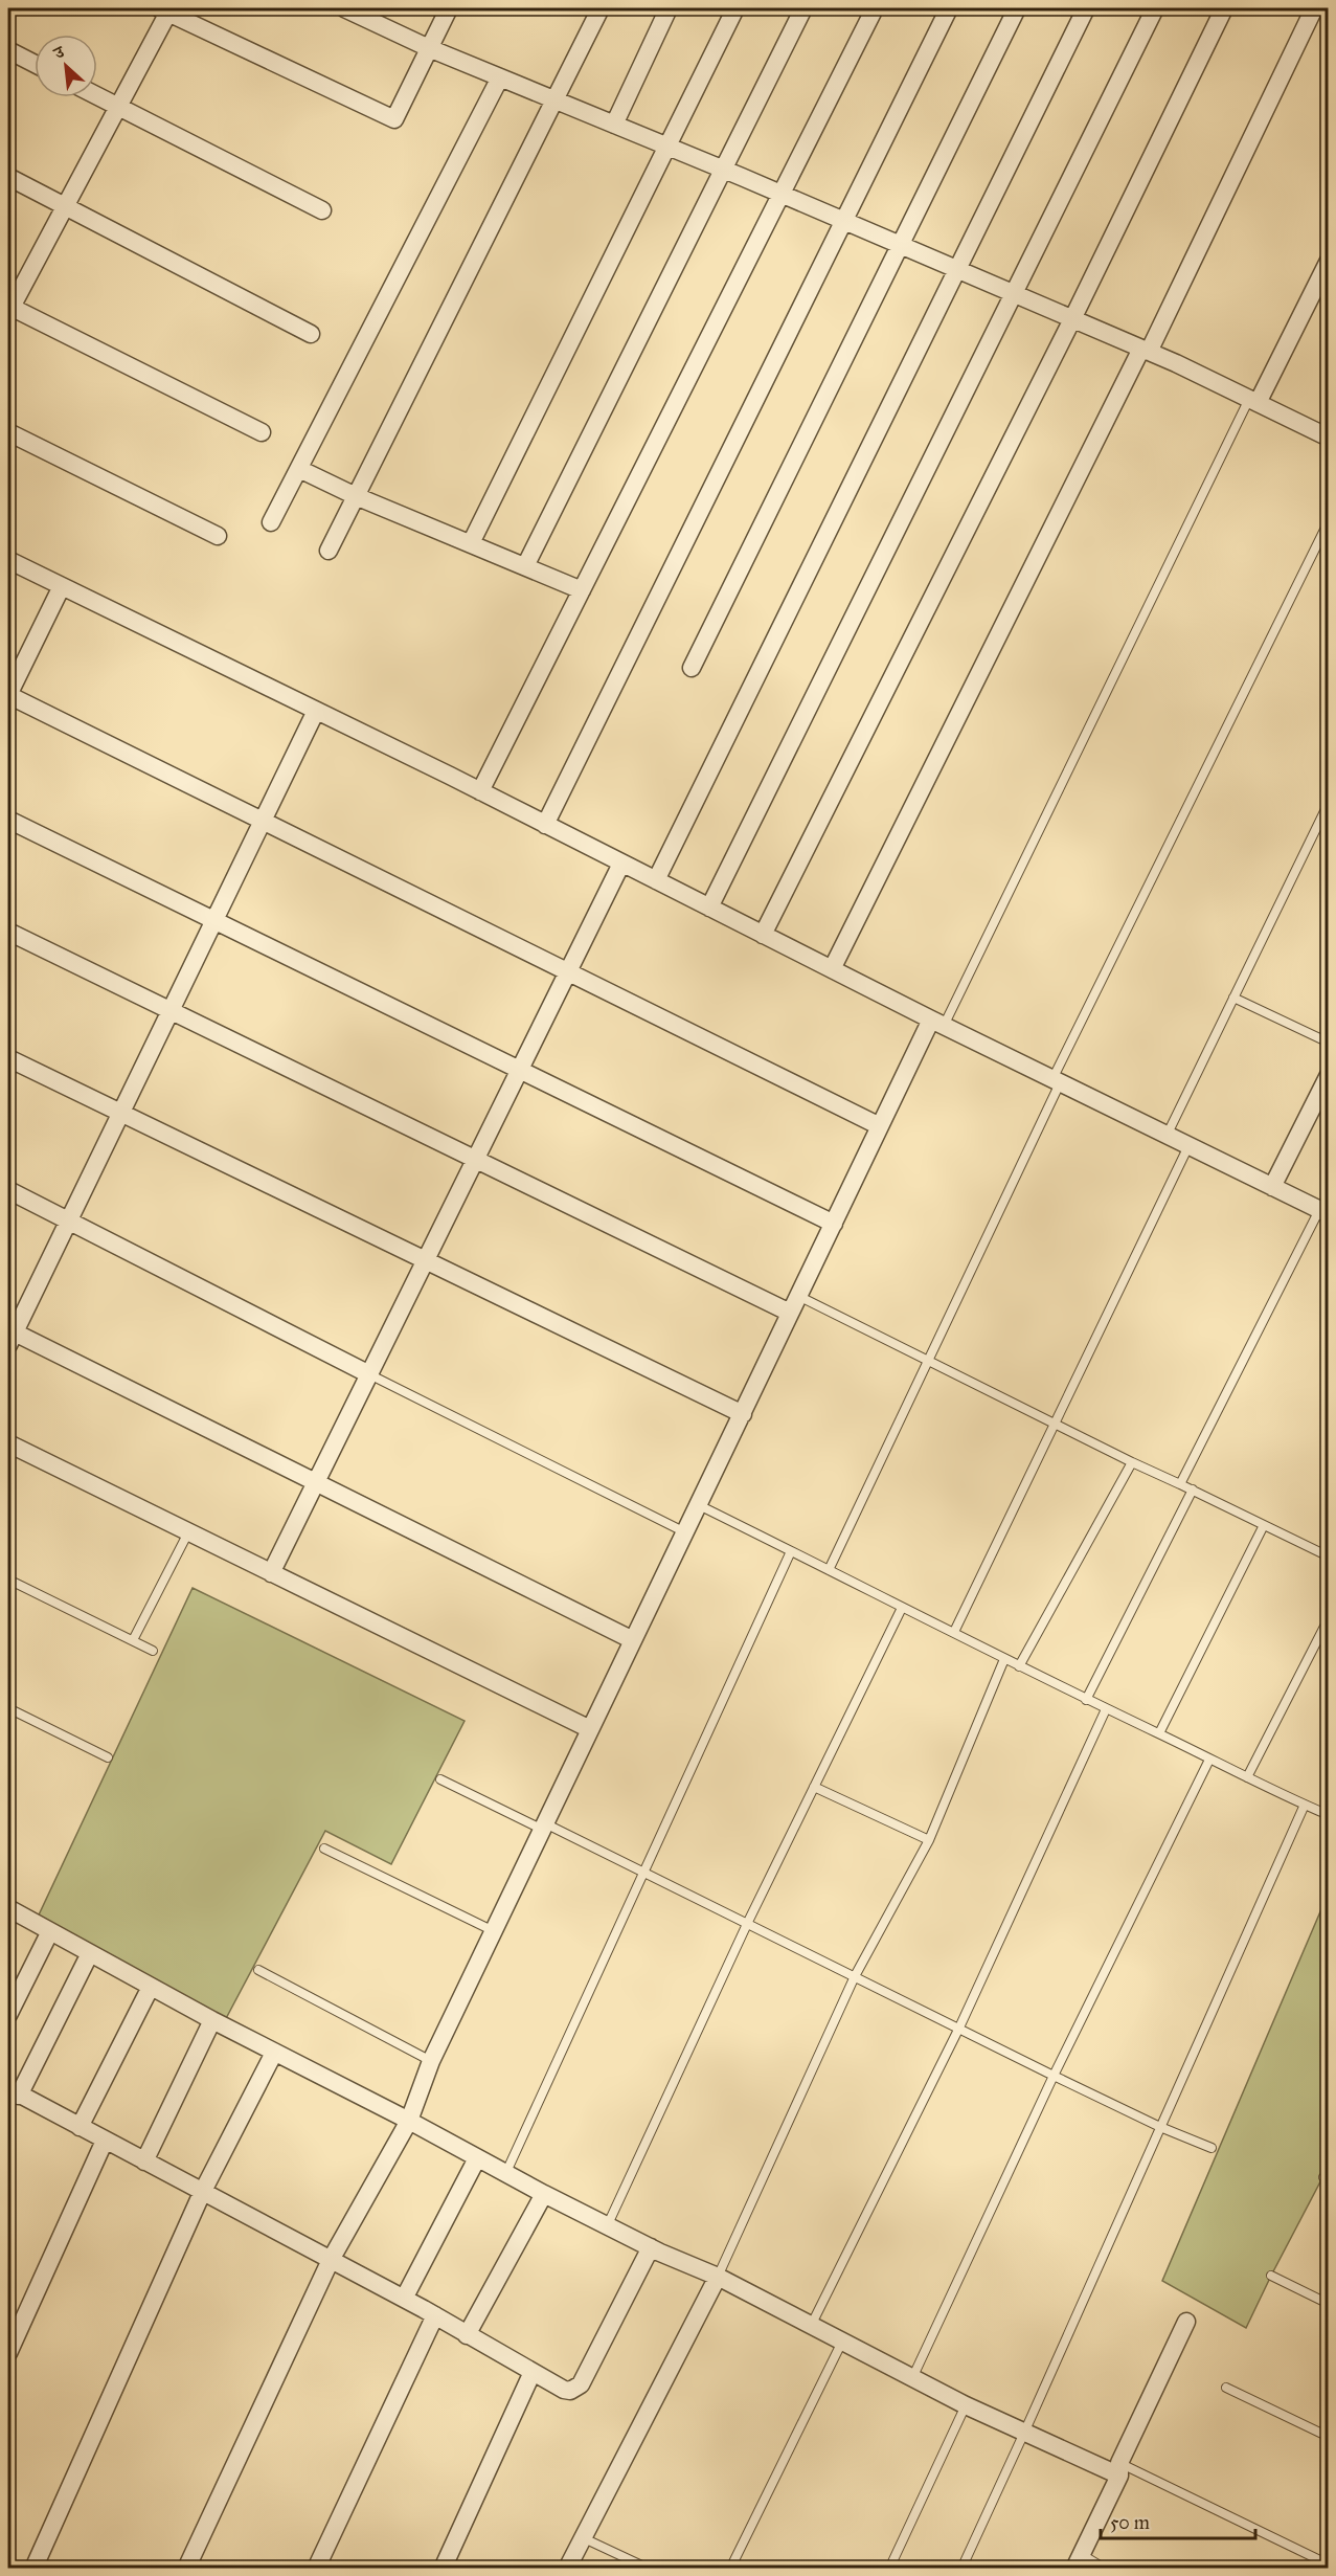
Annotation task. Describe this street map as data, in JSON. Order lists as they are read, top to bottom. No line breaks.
{"scale_bar":"50 m","north":"top left"}
